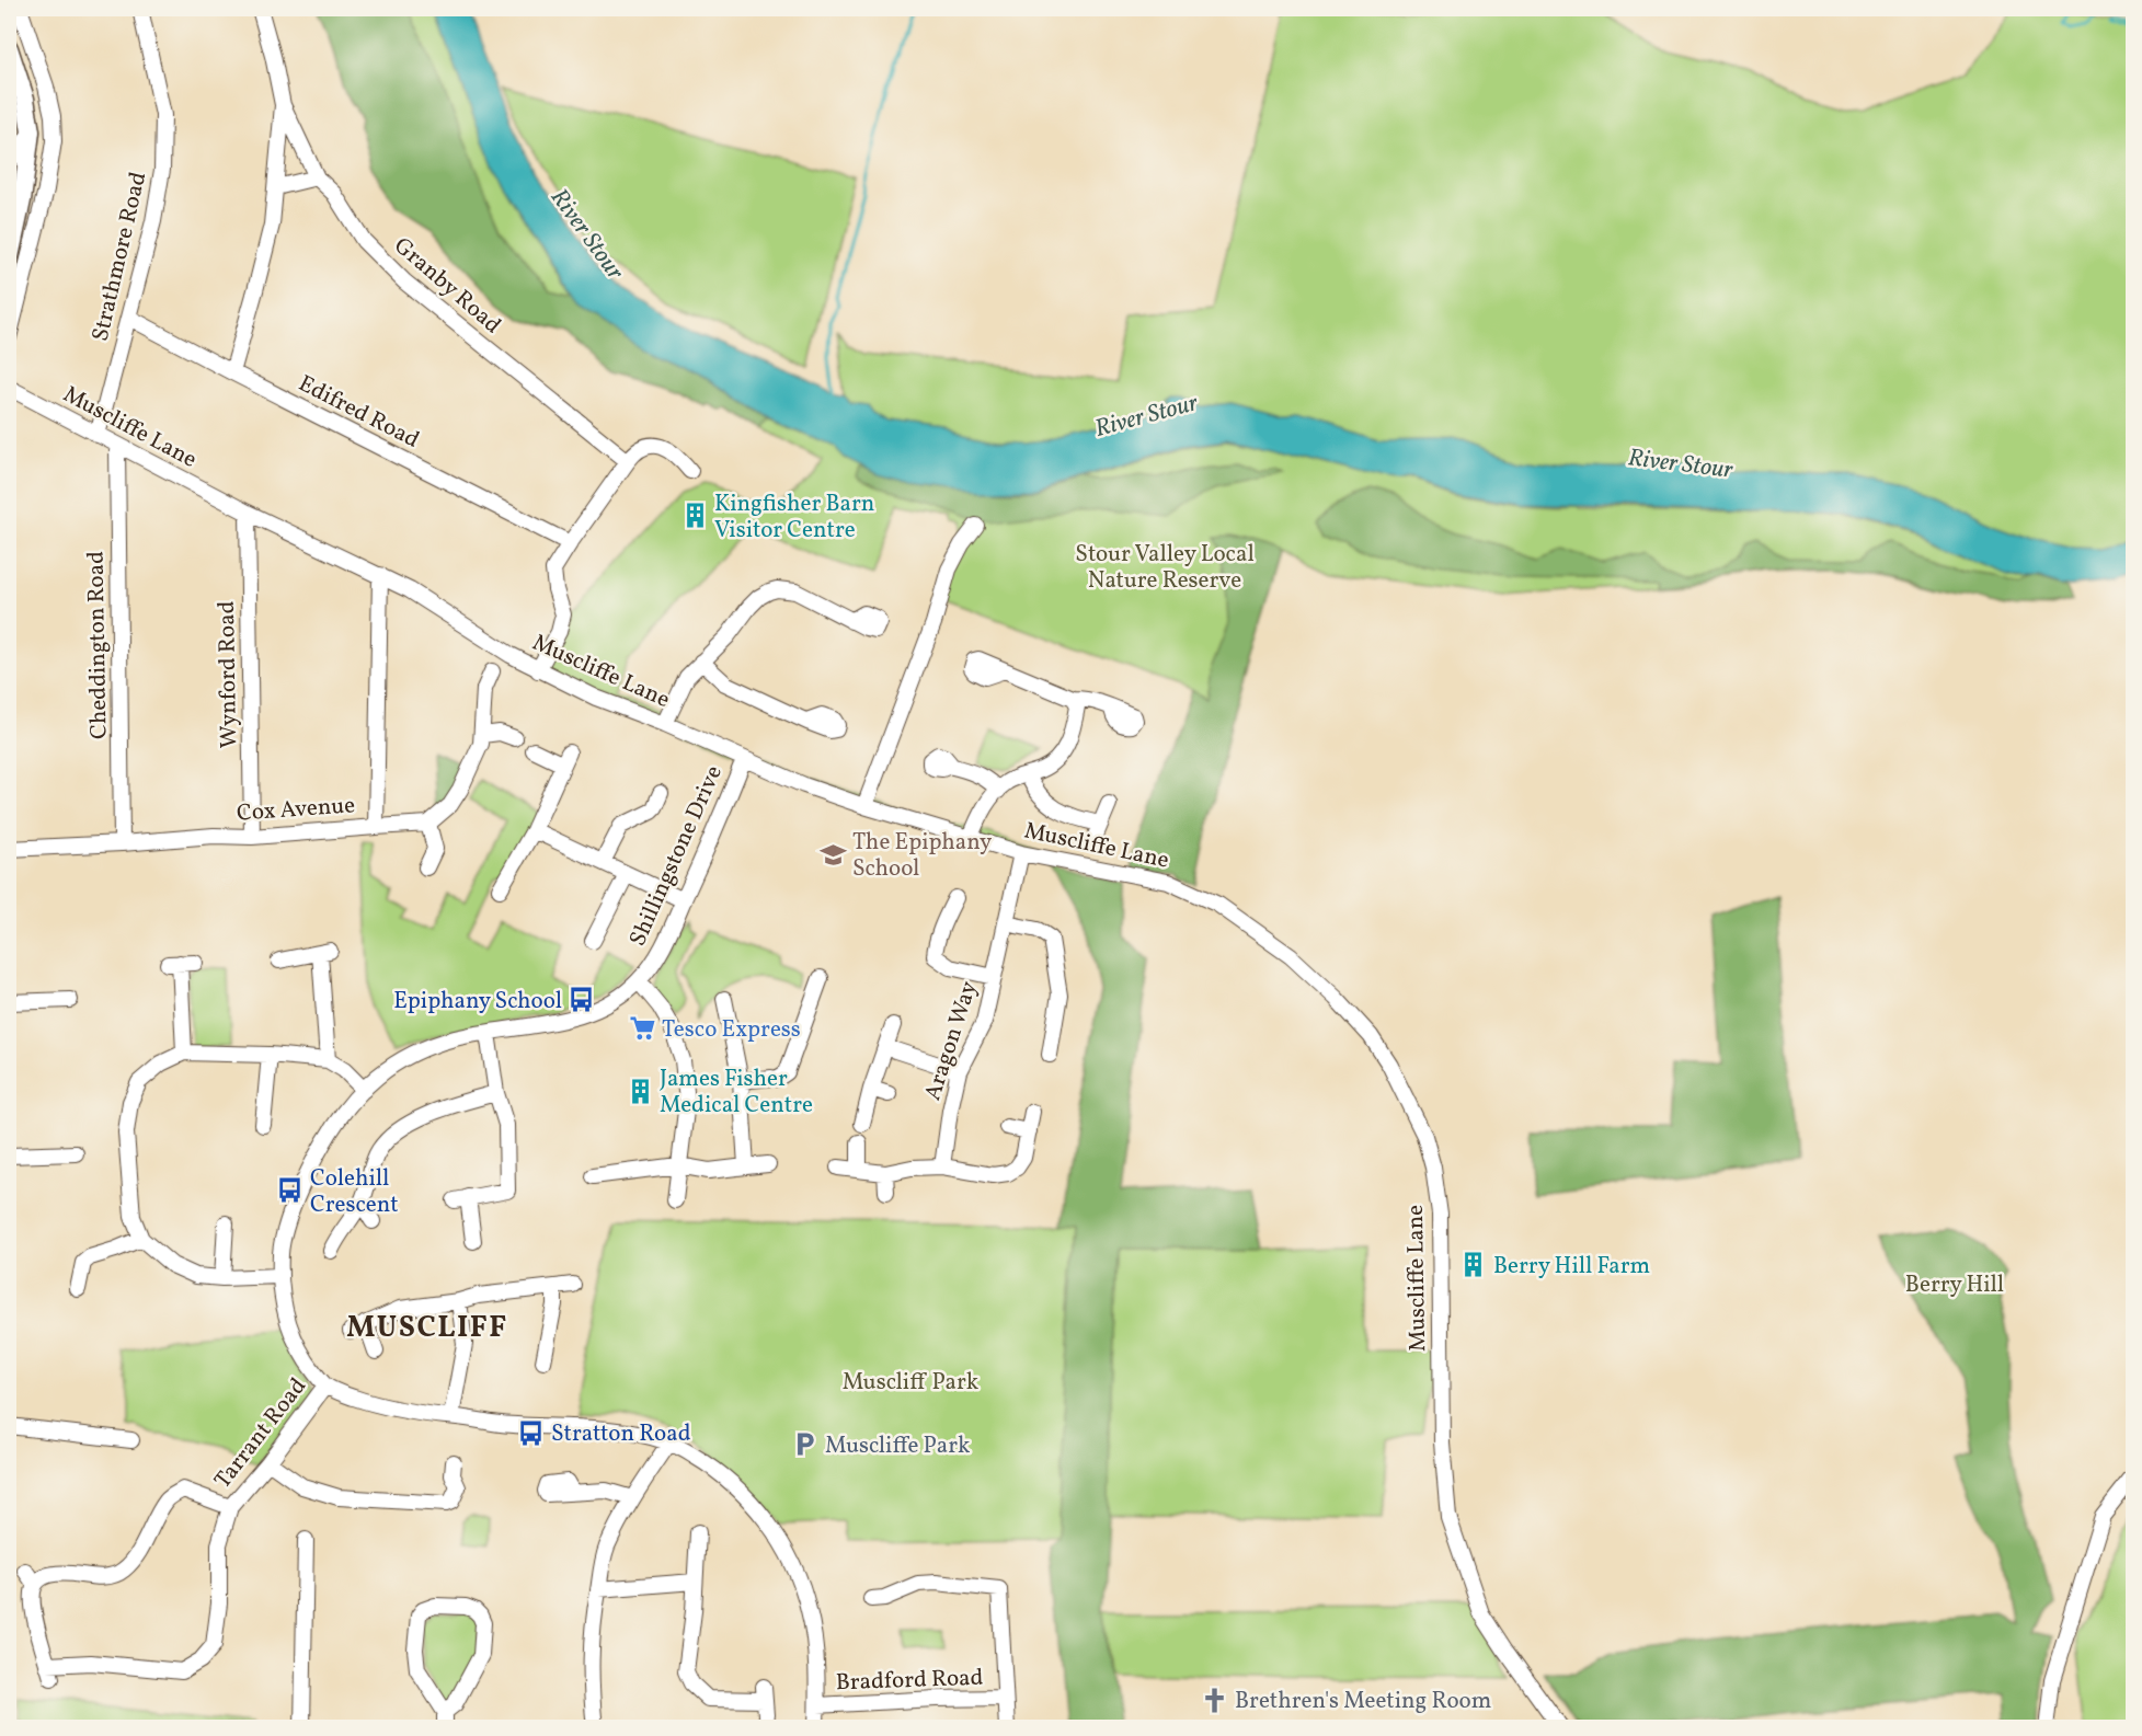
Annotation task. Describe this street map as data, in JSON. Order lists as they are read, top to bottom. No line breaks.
{"streets":{"street":["Strathmore Road","Granby Road","Edifred Road","Muscliffe Lane","Cheddington Road","Wynford Road","Cox Avenue","Shillingstone Drive","Aragon Way","Tarrant Road","Bradford Road"]},"crossings":[["Strathmore Road","Edifred Road"],["Strathmore Road","Muscliffe Lane"],["Muscliffe Lane","Cheddington Road"],["Muscliffe Lane","Wynford Road"],["Muscliffe Lane","Cox Avenue"],["Muscliffe Lane","Shillingstone Drive"],["Muscliffe Lane","Aragon Way"],["Cheddington Road","Cox Avenue"],["Wynford Road","Cox Avenue"],["Shillingstone Drive","Tarrant Road"],["Shillingstone Drive","Bradford Road"]],"districts":["MUSCLIFF"],"water":["River Stour"],"parks":["Stour Valley Local Nature Reserve","Berry Hill","Muscliff Park"],"places":{"building":["Kingfisher Barn Visitor Centre","James Fisher Medical Centre","Berry Hill Farm"],"school or university":["The Epiphany School"],"bus stop":["Epiphany School","Colehill Crescent","Stratton Road"],"supermarket":["Tesco Express"],"parking":["Muscliffe Park"],"church":["Brethren's Meeting Room"]}}
